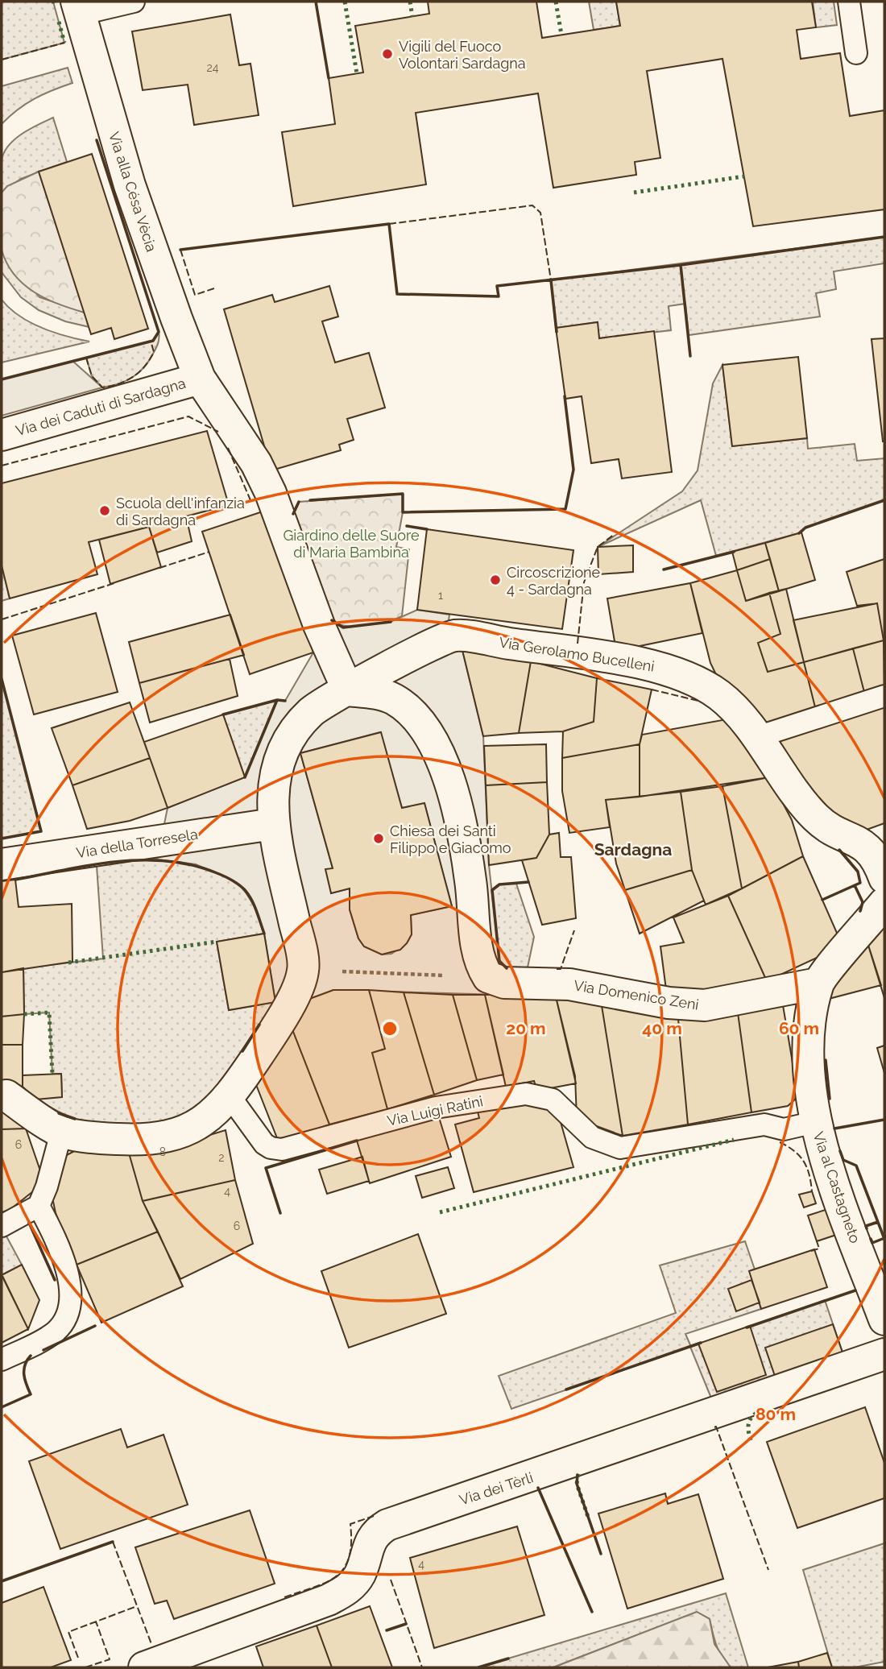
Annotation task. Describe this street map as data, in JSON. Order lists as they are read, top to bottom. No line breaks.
{"streets":{"street":["Via alla Césa Vècia","Via dei Caduti di Sardagna","Via Gerolamo Bucelleni","Via della Torresela","Via Domenico Zeni","Via al Castagneto","Via dei Tèrli"],"lane":["Via Luigi Ratini"]},"crossings":[["Via alla Césa Vècia","Via dei Caduti di Sardagna"],["Via alla Césa Vècia","Via Gerolamo Bucelleni"],["Via Domenico Zeni","Via al Castagneto"],["Via Luigi Ratini","Via al Castagneto"]],"districts":["Sardagna"],"parks":["Giardino delle Suore di Maria Bambina"],"places":["Vigili del Fuoco Volontari Sardagna","Scuola dell'infanzia di Sardagna","Circoscrizione 4 - Sardagna","Chiesa dei Santi Filippo e Giacomo"],"house_numbers":["24","1","6","8","2","4","6","4"],"rings":["20 m","40 m","60 m","80 m"]}
